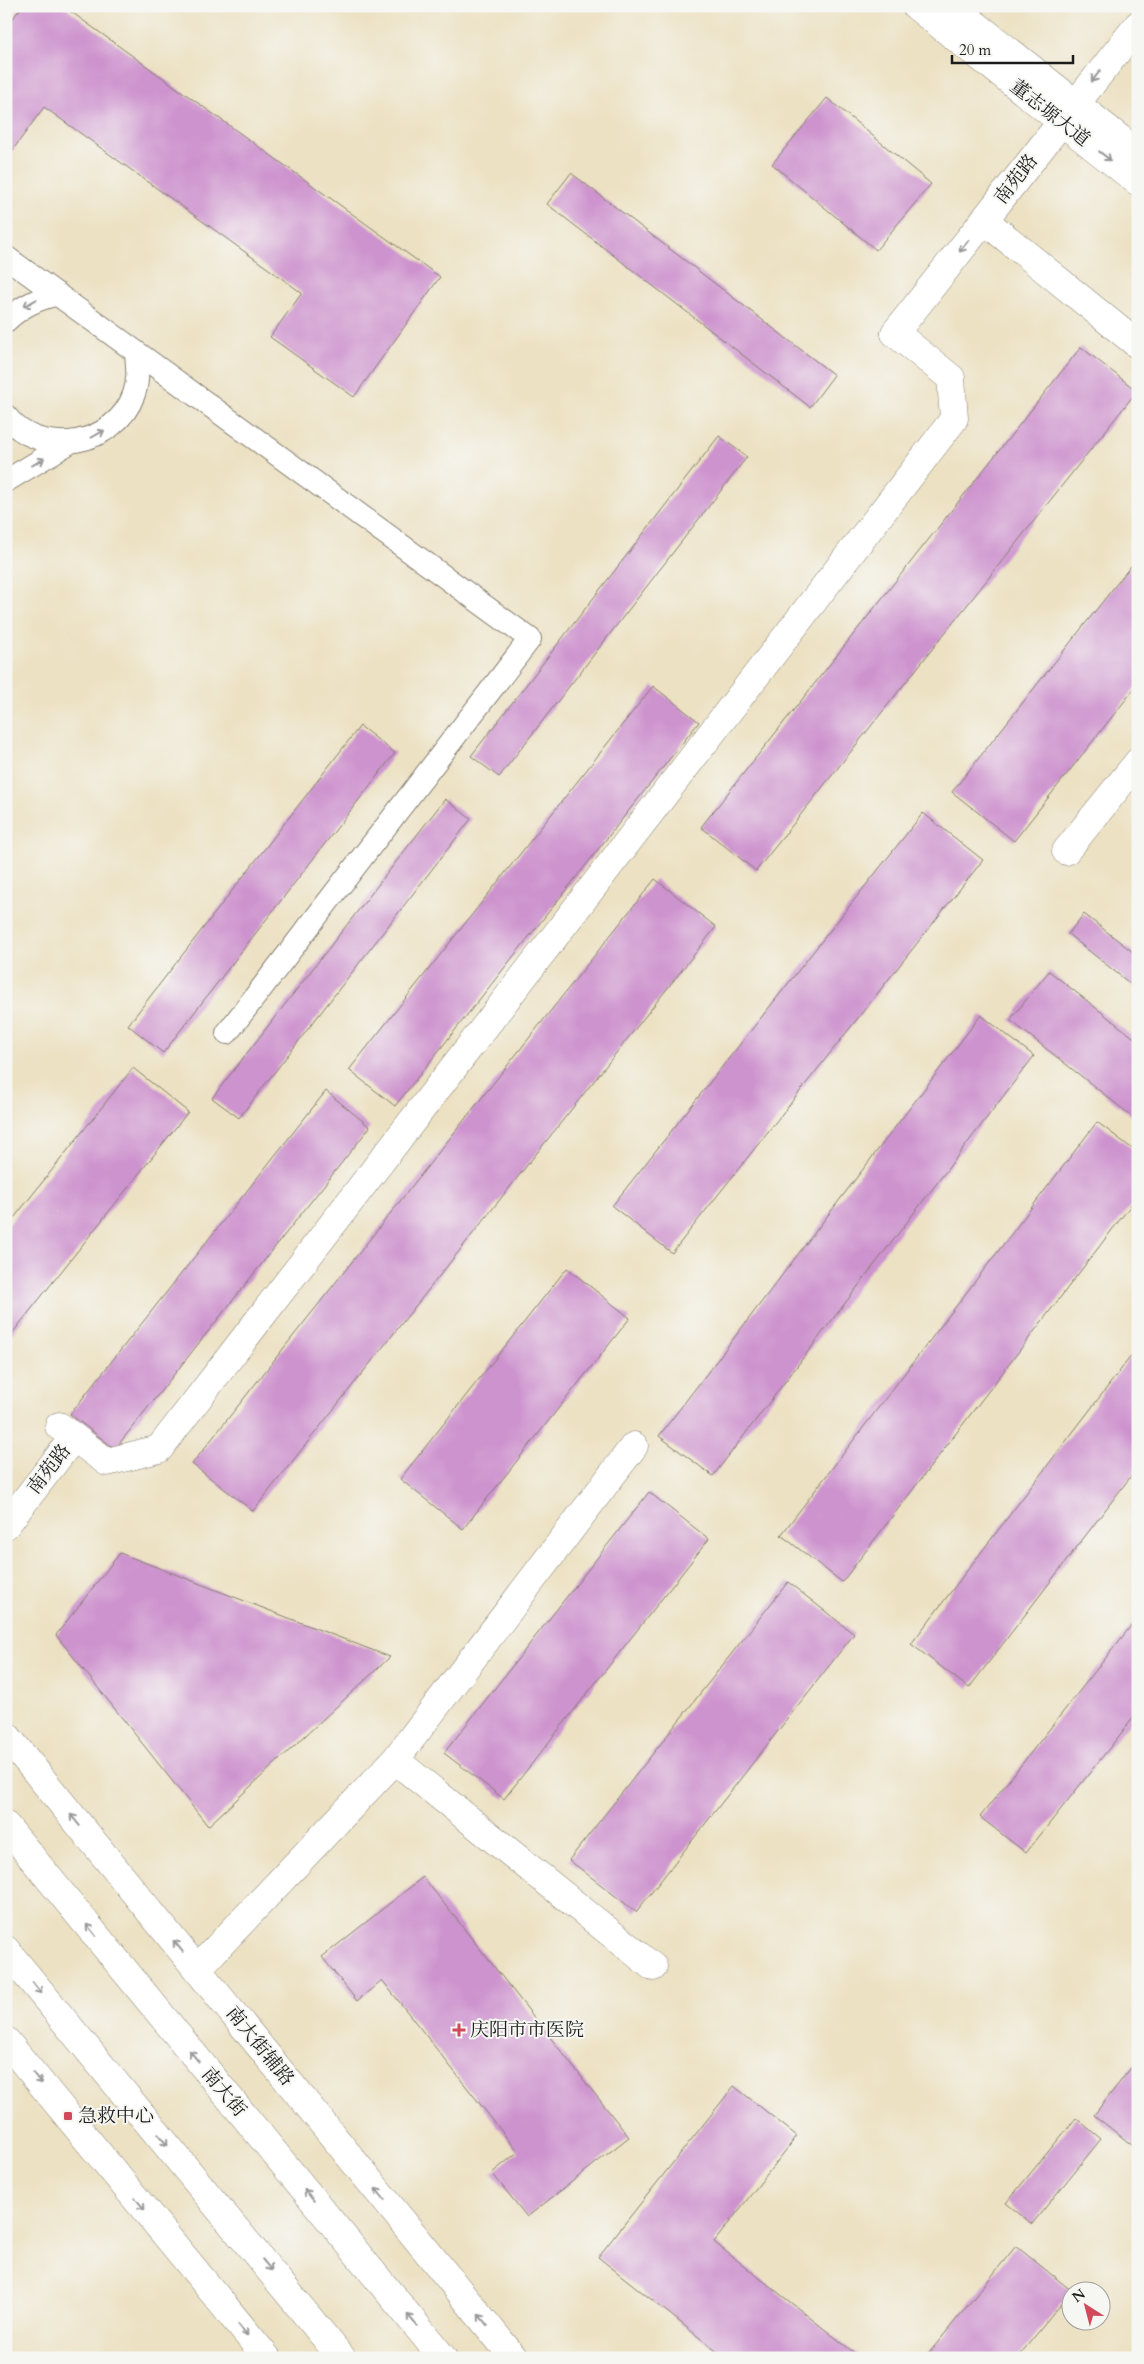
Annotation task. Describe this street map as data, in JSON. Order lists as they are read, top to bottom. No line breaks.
{"streets":{"street":["董志塬大道","南苑路","南大街辅路","南大街"]},"crossings":[["董志塬大道","南苑路"]],"places":{"health":["庆阳市市医院"],"transit":["急救中心"]},"scale_bar":"20 m","north":"top left"}
